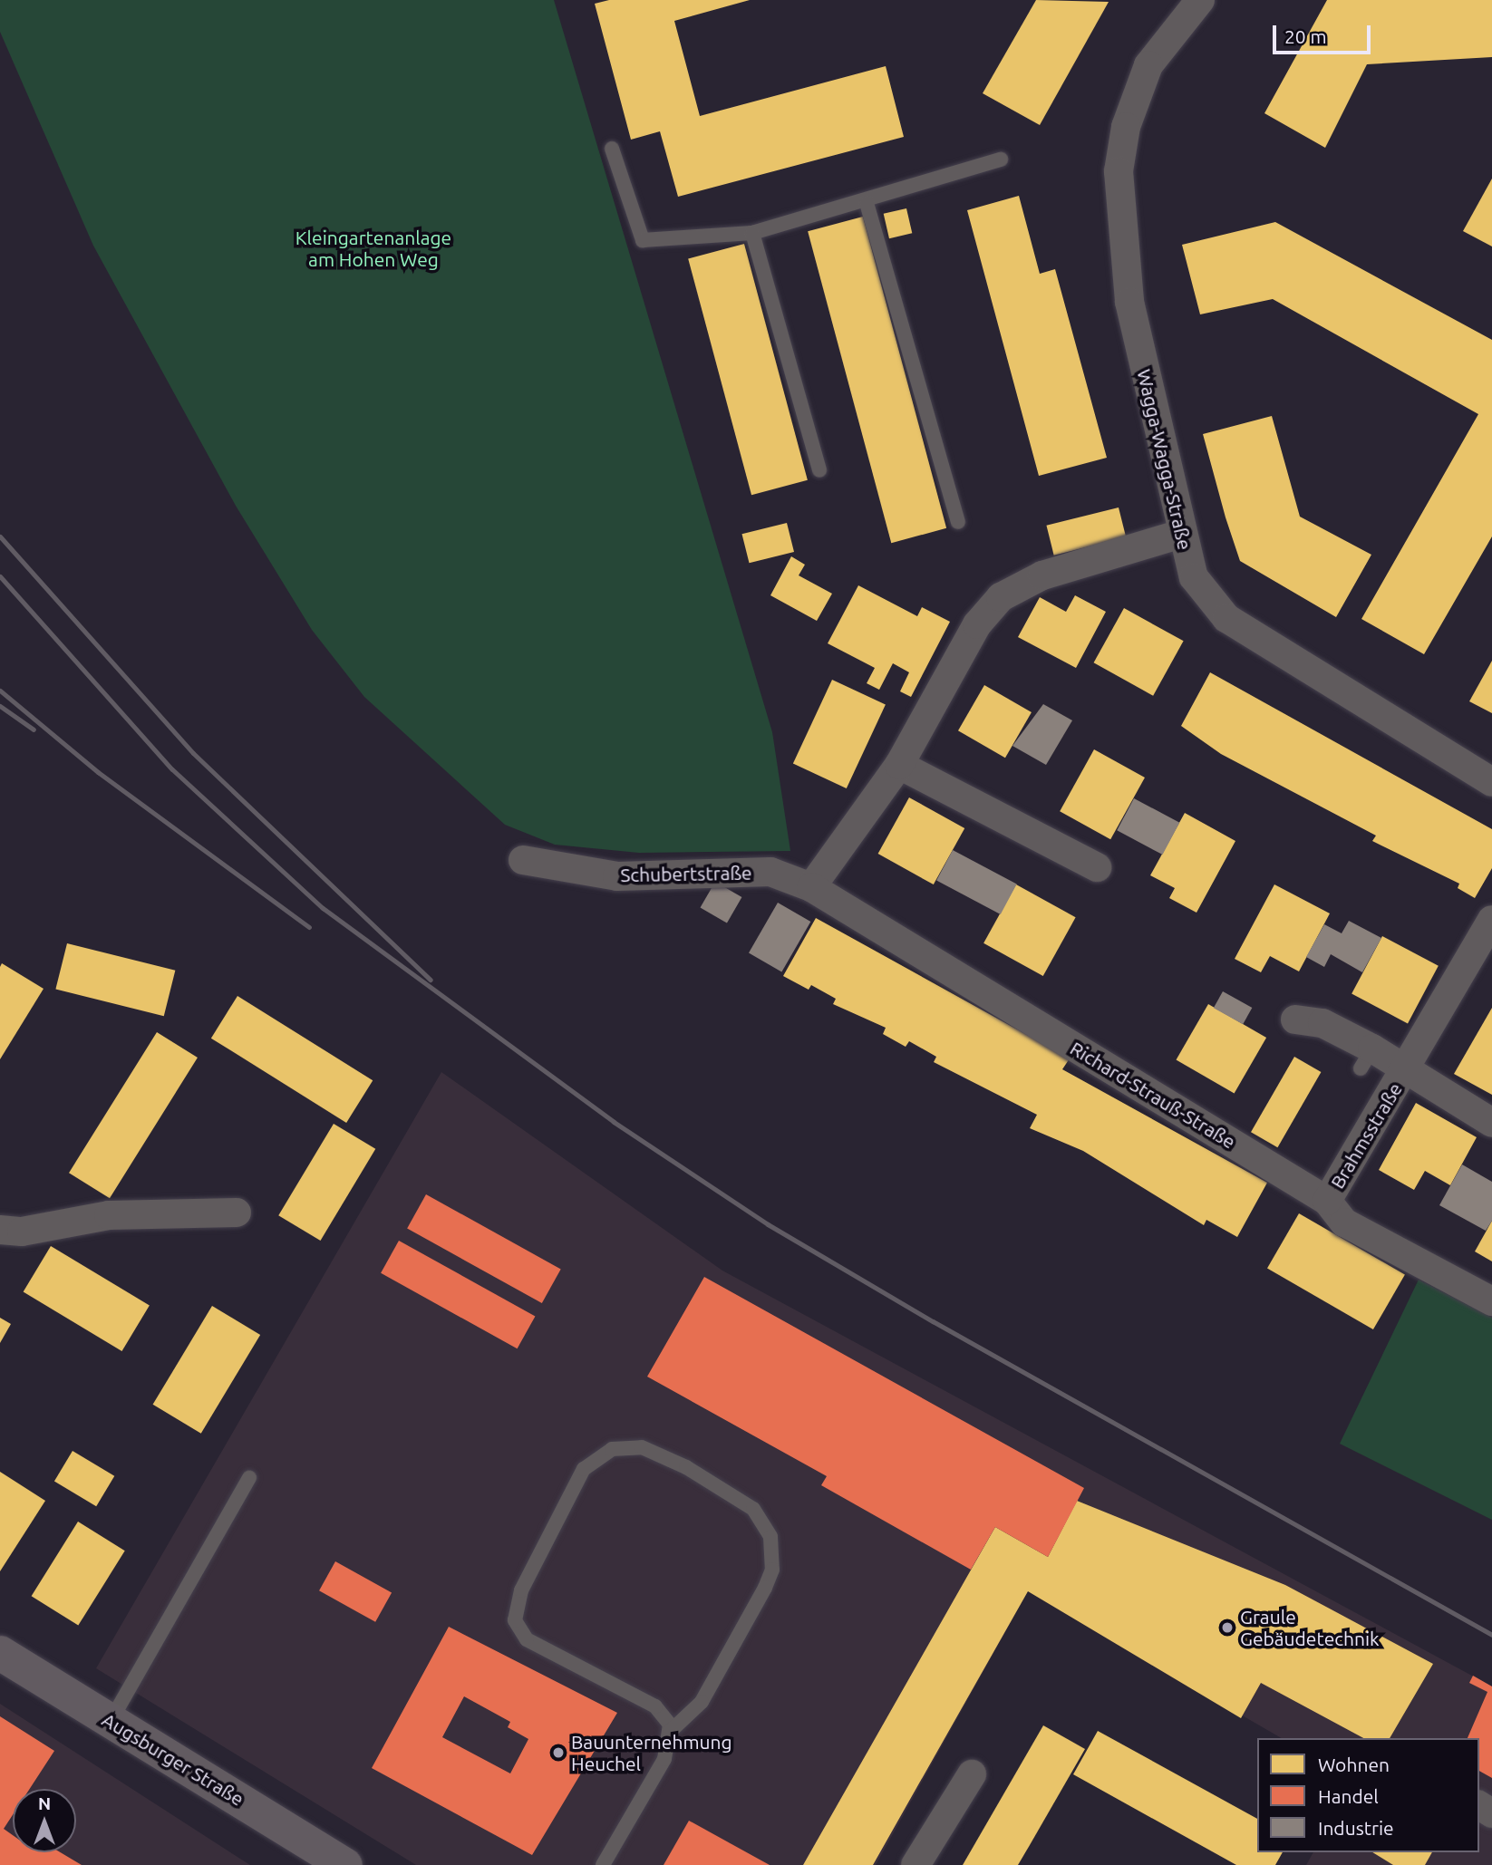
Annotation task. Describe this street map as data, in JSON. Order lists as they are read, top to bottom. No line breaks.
{"streets":{"main road":["Augsburger Straße"],"street":["Wagga-Wagga-Straße","Schubertstraße","Richard-Strauß-Straße","Brahmsstraße"]},"crossings":[["Schubertstraße","Richard-Strauß-Straße"],["Richard-Strauß-Straße","Brahmsstraße"]],"parks":["Kleingartenanlage am Hohen Weg"],"places":["Graule Gebäudetechnik","Bauunternehmung Heuchel"],"legend":["Wohnen","Handel","Industrie"],"scale_bar":"20 m","north":"top"}
